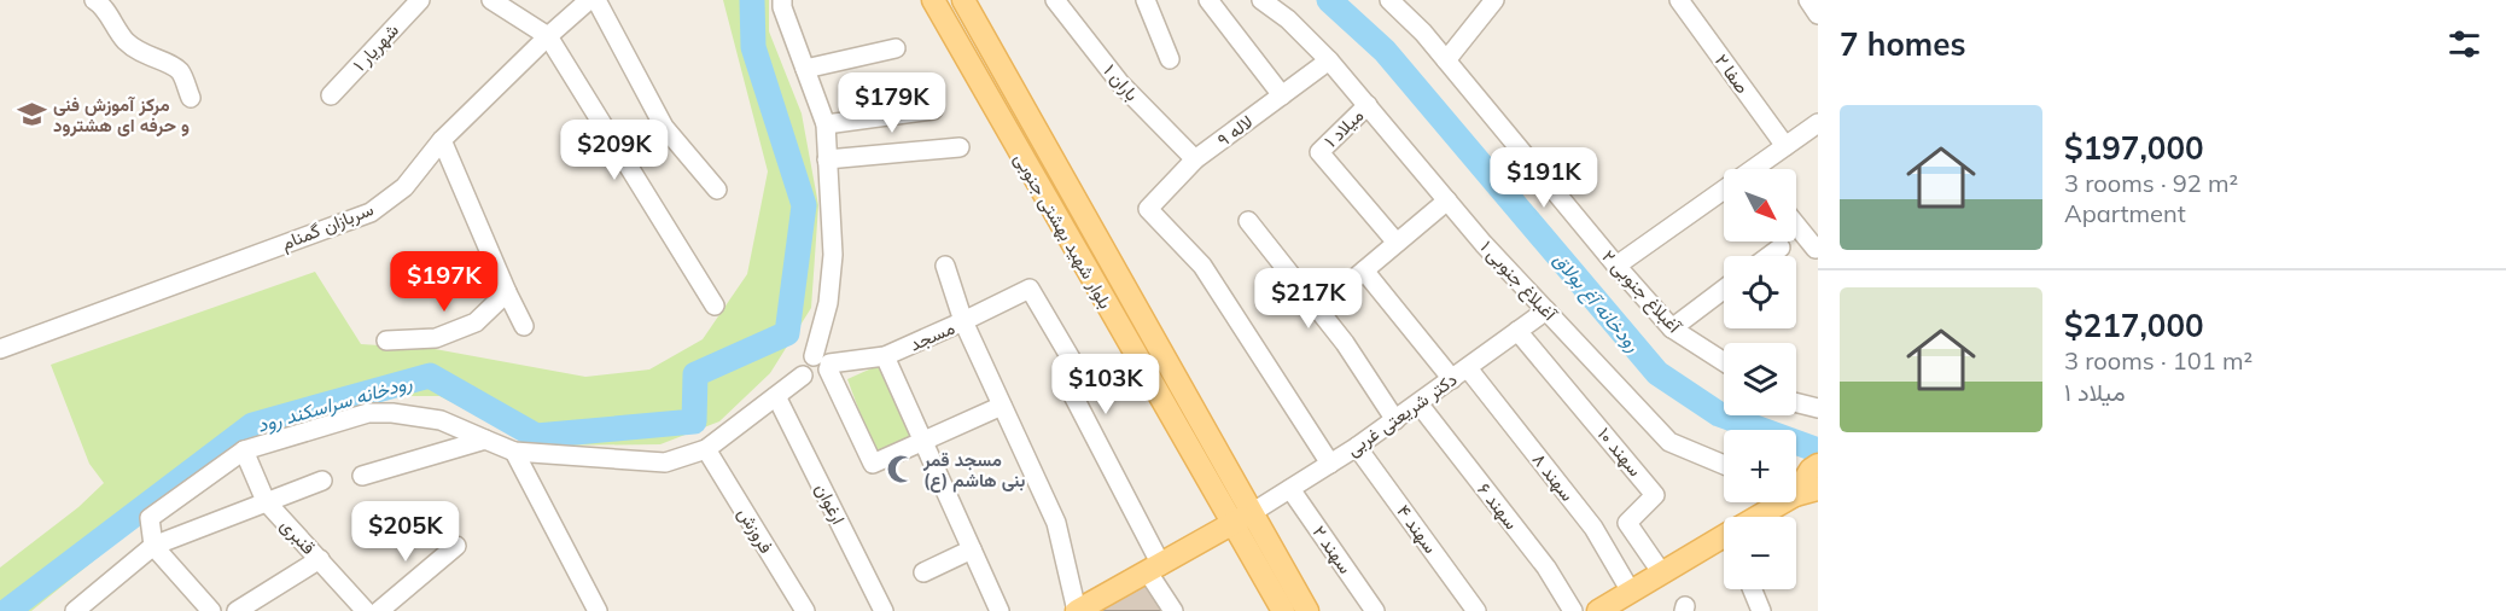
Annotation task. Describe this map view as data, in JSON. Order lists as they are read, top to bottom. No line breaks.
{"streets":{"main road":["بلوار شهید بهشتی جنوبی"],"street":["شهریار ۱","صفا ۲","باران ۱","میلاد ۱","لاله ۹","سربازان گمنام","آغبلاغ جنوبی ۱","آغبلاغ جنوبی ۲","مسجد","دکتر شریعتی غربی","سهند ۱۰","سهند ۸","ارغوان","سهند ۶","سهند ۴","فروزش","قنبری","سهند ۲"]},"crossings":[["باران ۱","لاله ۹"],["میلاد ۱","آغبلاغ جنوبی ۱"],["لاله ۹","آغبلاغ جنوبی ۱"],["لاله ۹","دکتر شریعتی غربی"],["بلوار شهید بهشتی جنوبی","دکتر شریعتی غربی"],["آغبلاغ جنوبی ۱","دکتر شریعتی غربی"],["دکتر شریعتی غربی","سهند ۱۰"],["دکتر شریعتی غربی","سهند ۸"],["دکتر شریعتی غربی","سهند ۶"],["دکتر شریعتی غربی","سهند ۴"],["دکتر شریعتی غربی","سهند ۲"]],"water":["رودخانه آغ بولاق","رودخانه سراسکند رود"],"places":{"school or university":["مرکز آموزش فنی و حرفه ای هشترود"],"mosque":["مسجد قمر بنی هاشم (ع)"]},"north":"bottom right","page":{"heading":"7 homes","price":["$179K","$209K","$191K","$197K","$217K","$103K","$205K"],"list":[{"name":"$197,000","note":"3 rooms · 92 m² · Apartment"},{"name":"$217,000","note":"3 rooms · 101 m² · میلاد ۱"}],"map_buttons":["+","−"]}}
